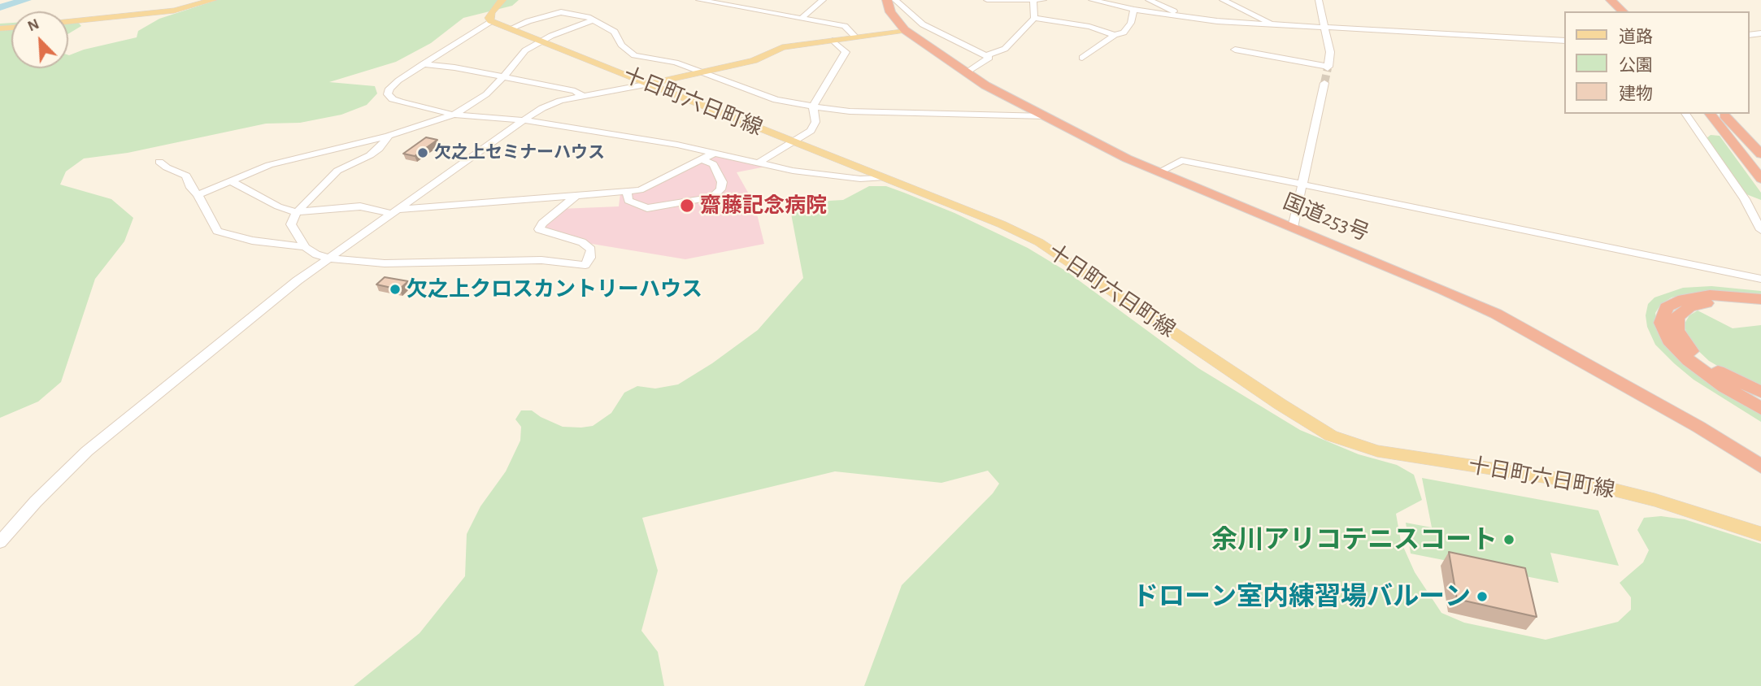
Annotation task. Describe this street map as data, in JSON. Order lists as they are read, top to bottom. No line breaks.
{"streets":{"highway":["国道253号"],"main road":["十日町六日町線"]},"places":["欠之上セミナーハウス","齋藤記念病院","欠之上クロスカントリーハウス","余川アリコテニスコート","ドローン室内練習場バルーン"],"legend":["道路","公園","建物"],"north":"top left"}
